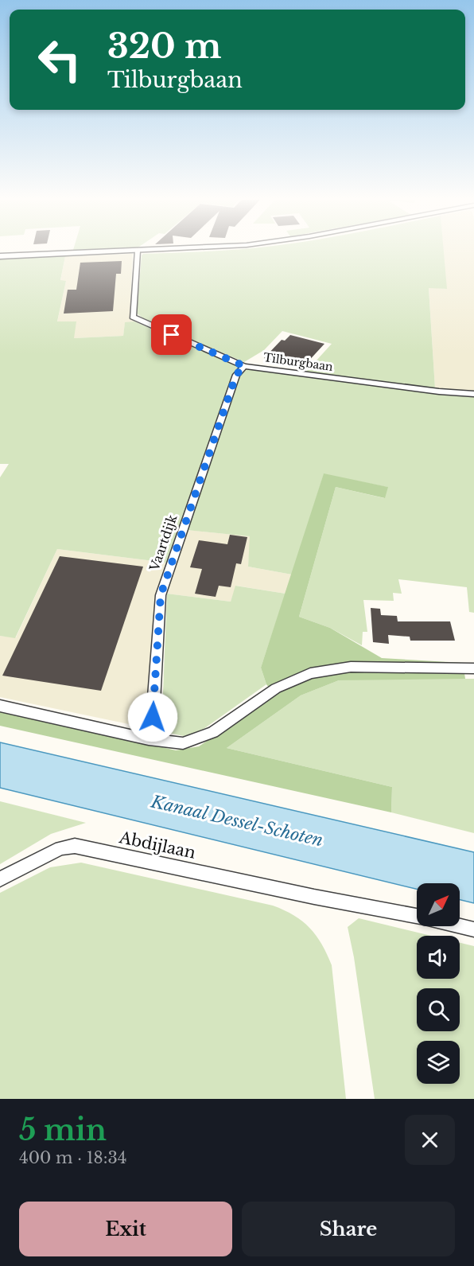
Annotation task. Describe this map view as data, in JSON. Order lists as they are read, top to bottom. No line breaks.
{"streets":{"street":["Tilburgbaan","Vaartdijk","Abdijlaan"]},"crossings":[["Tilburgbaan","Vaartdijk"]],"water":["Kanaal Dessel-Schoten"],"north":"top right","page":{"turn":["320 m","Tilburgbaan"],"heading":["5 min","400 m · 18:34"],"buttons":["Exit","Share"]}}
